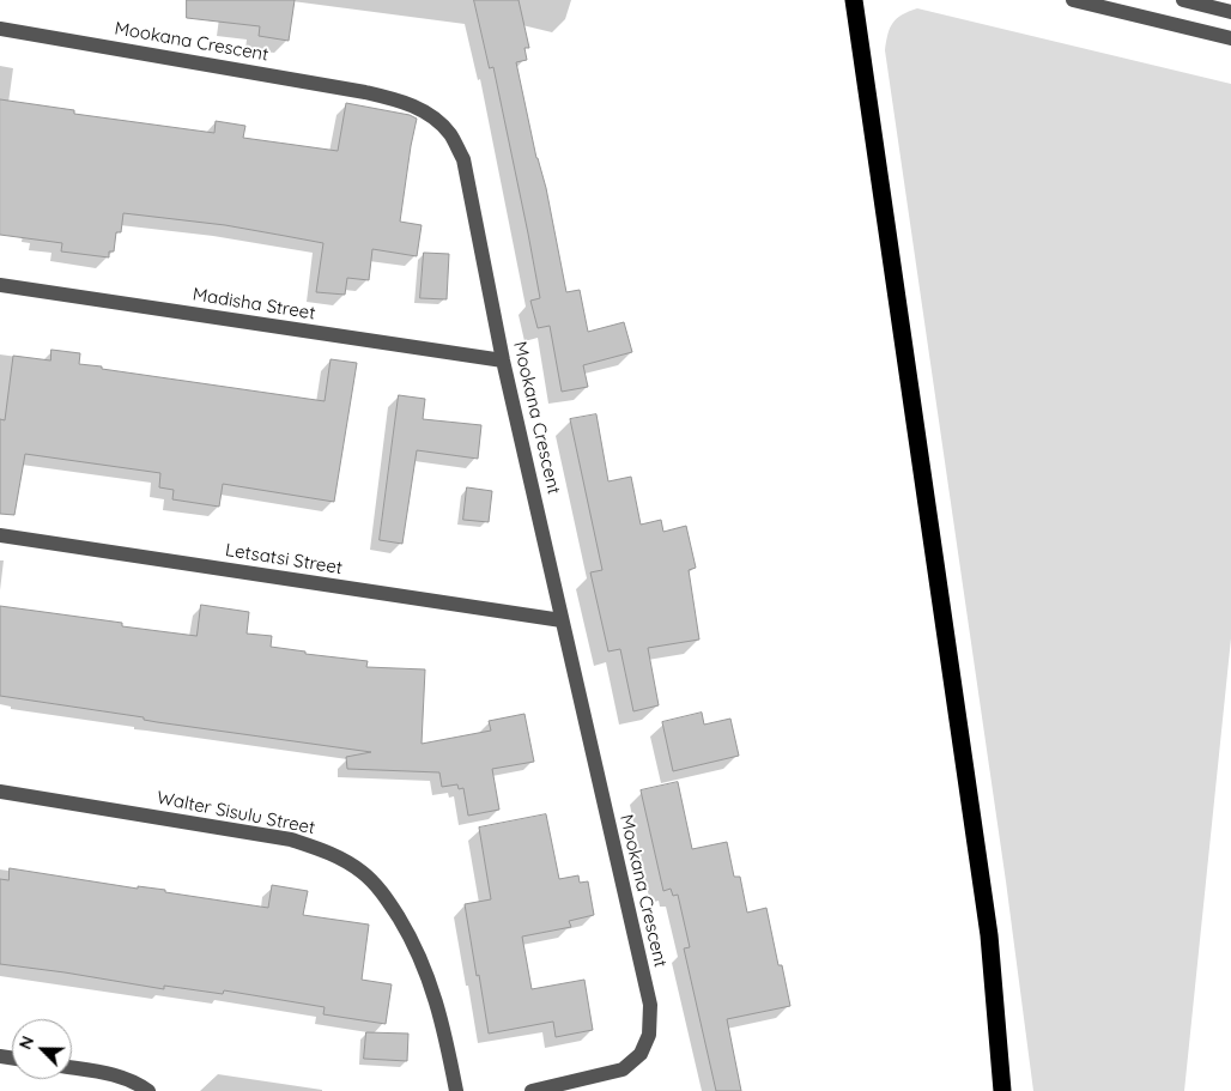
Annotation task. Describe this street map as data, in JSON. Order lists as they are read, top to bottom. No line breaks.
{"streets":{"street":["Mookana Crescent","Madisha Street","Letsatsi Street","Walter Sisulu Street"]},"crossings":[["Mookana Crescent","Madisha Street"],["Mookana Crescent","Letsatsi Street"]],"north":"top left"}
